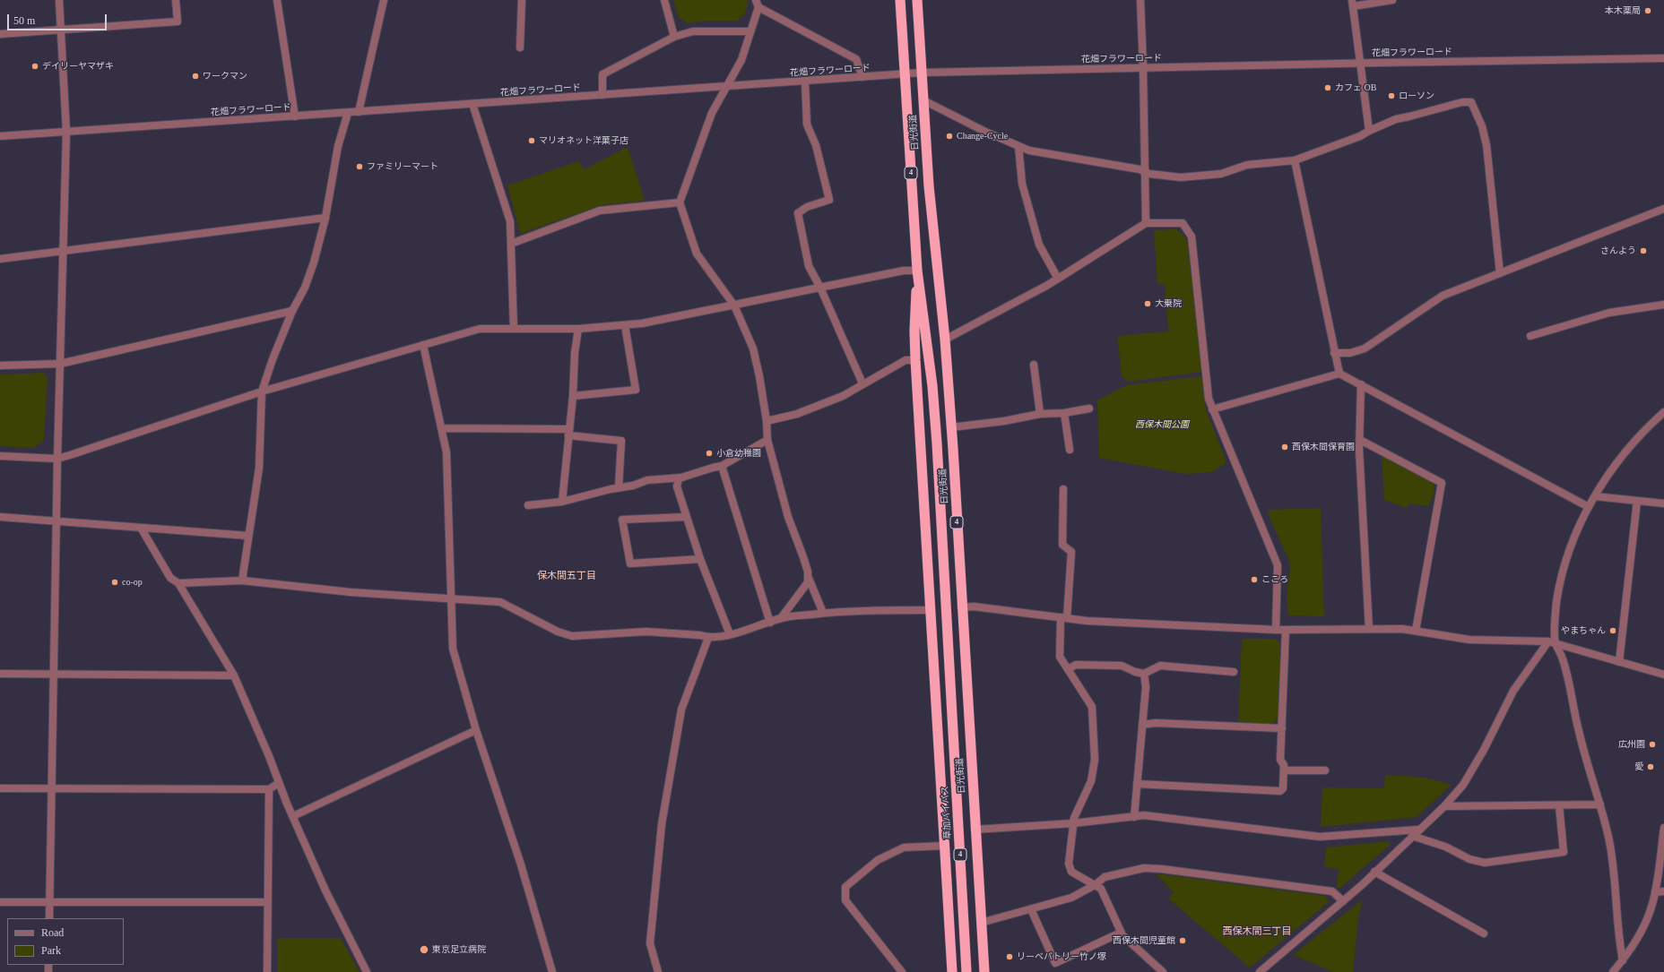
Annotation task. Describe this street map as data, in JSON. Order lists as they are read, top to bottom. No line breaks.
{"streets":{"highway":["日光街道","4","草加バイパス"],"street":["花畑フラワーロード"]},"crossings":[["花畑フラワーロード","日光街道"],["日光街道","4"],["日光街道","草加バイパス"]],"districts":["保木間五丁目","西保木間三丁目"],"parks":["西保木間公園"],"places":["本木薬局","デイリーヤマザキ","ワークマン","カフェ OB","ローソン","Change-Cycle","マリオネット洋菓子店","ファミリーマート","さんよう","大乗院","西保木間保育園","小倉幼稚園","こころ","co-op","やまちゃん","広州園","愛","西保木間児童館","東京足立病院","リーベパトリー竹ノ塚"],"legend":["Road","Park"],"scale_bar":"50 m"}
